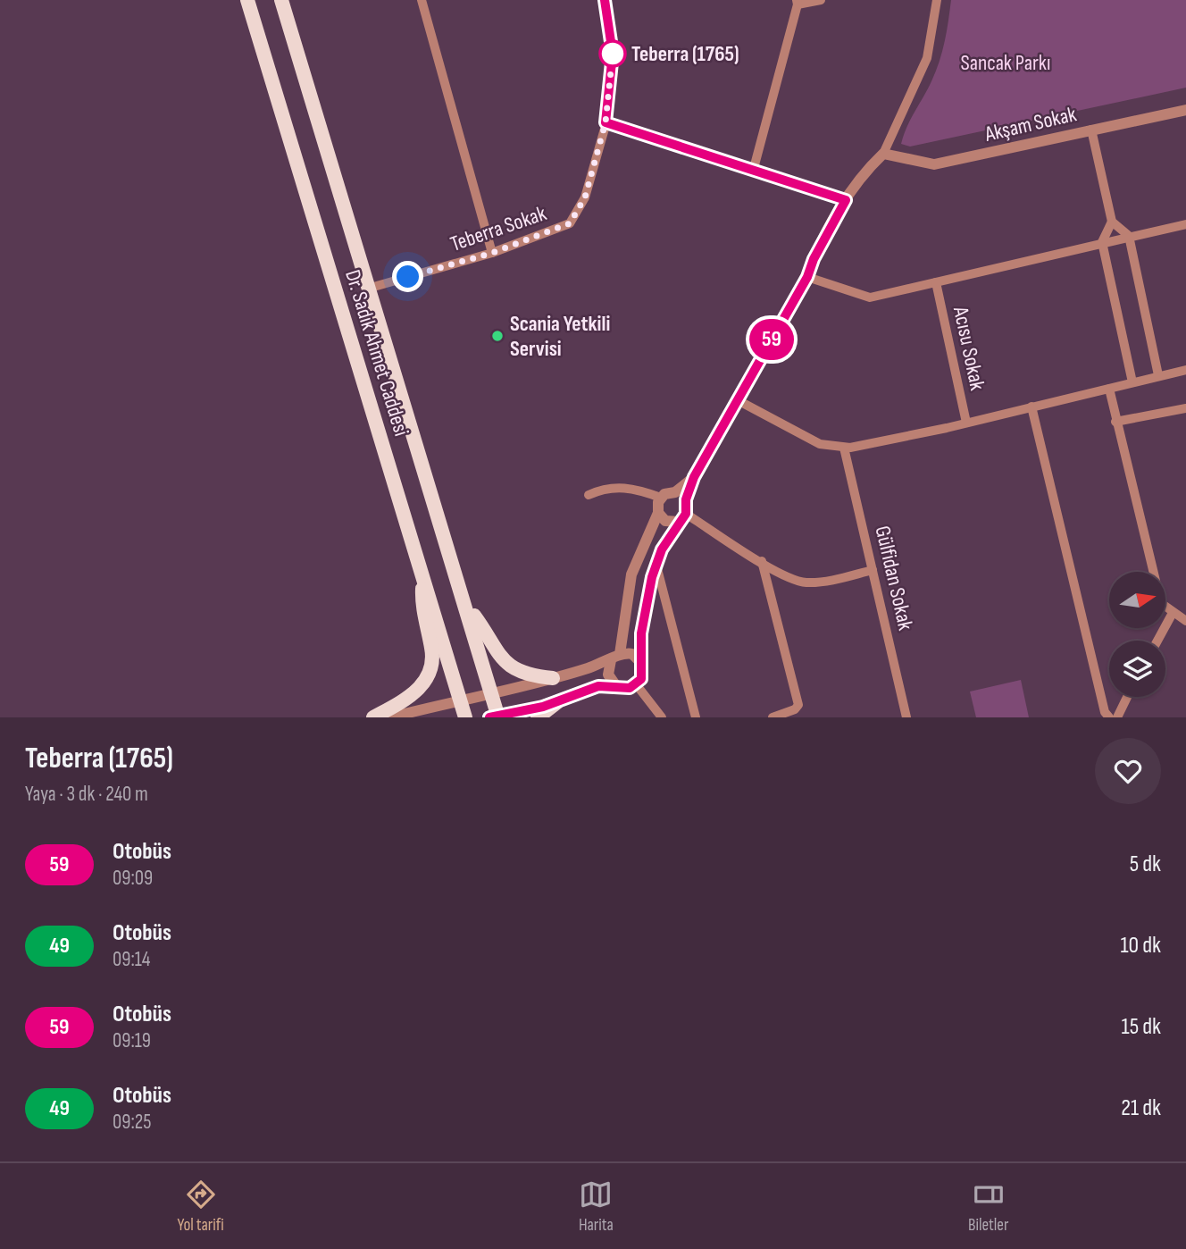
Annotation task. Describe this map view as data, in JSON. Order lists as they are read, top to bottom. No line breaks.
{"streets":{"main road":["Dr. Sadık Ahmet Caddesi"],"street":["Akşam Sokak","Teberra Sokak","Acısu Sokak","Gülfidan Sokak"]},"crossings":[["Teberra Sokak","Dr. Sadık Ahmet Caddesi"]],"parks":["Sancak Parkı"],"places":["Teberra (1765)","Scania Yetkili Servisi"],"lines":["bus line 59"],"north":"right","page":{"on_map":"59","heading":["Teberra (1765)","Yaya · 3 dk · 240 m"],"list":[{"mark":"59","name":"Otobüs","note":"09:09","value":"5 dk"},{"mark":"49","name":"Otobüs","note":"09:14","value":"10 dk"},{"mark":"59","name":"Otobüs","note":"09:19","value":"15 dk"},{"mark":"49","name":"Otobüs","note":"09:25","value":"21 dk"}],"tabs":["Yol tarifi","Harita","Biletler"]}}
